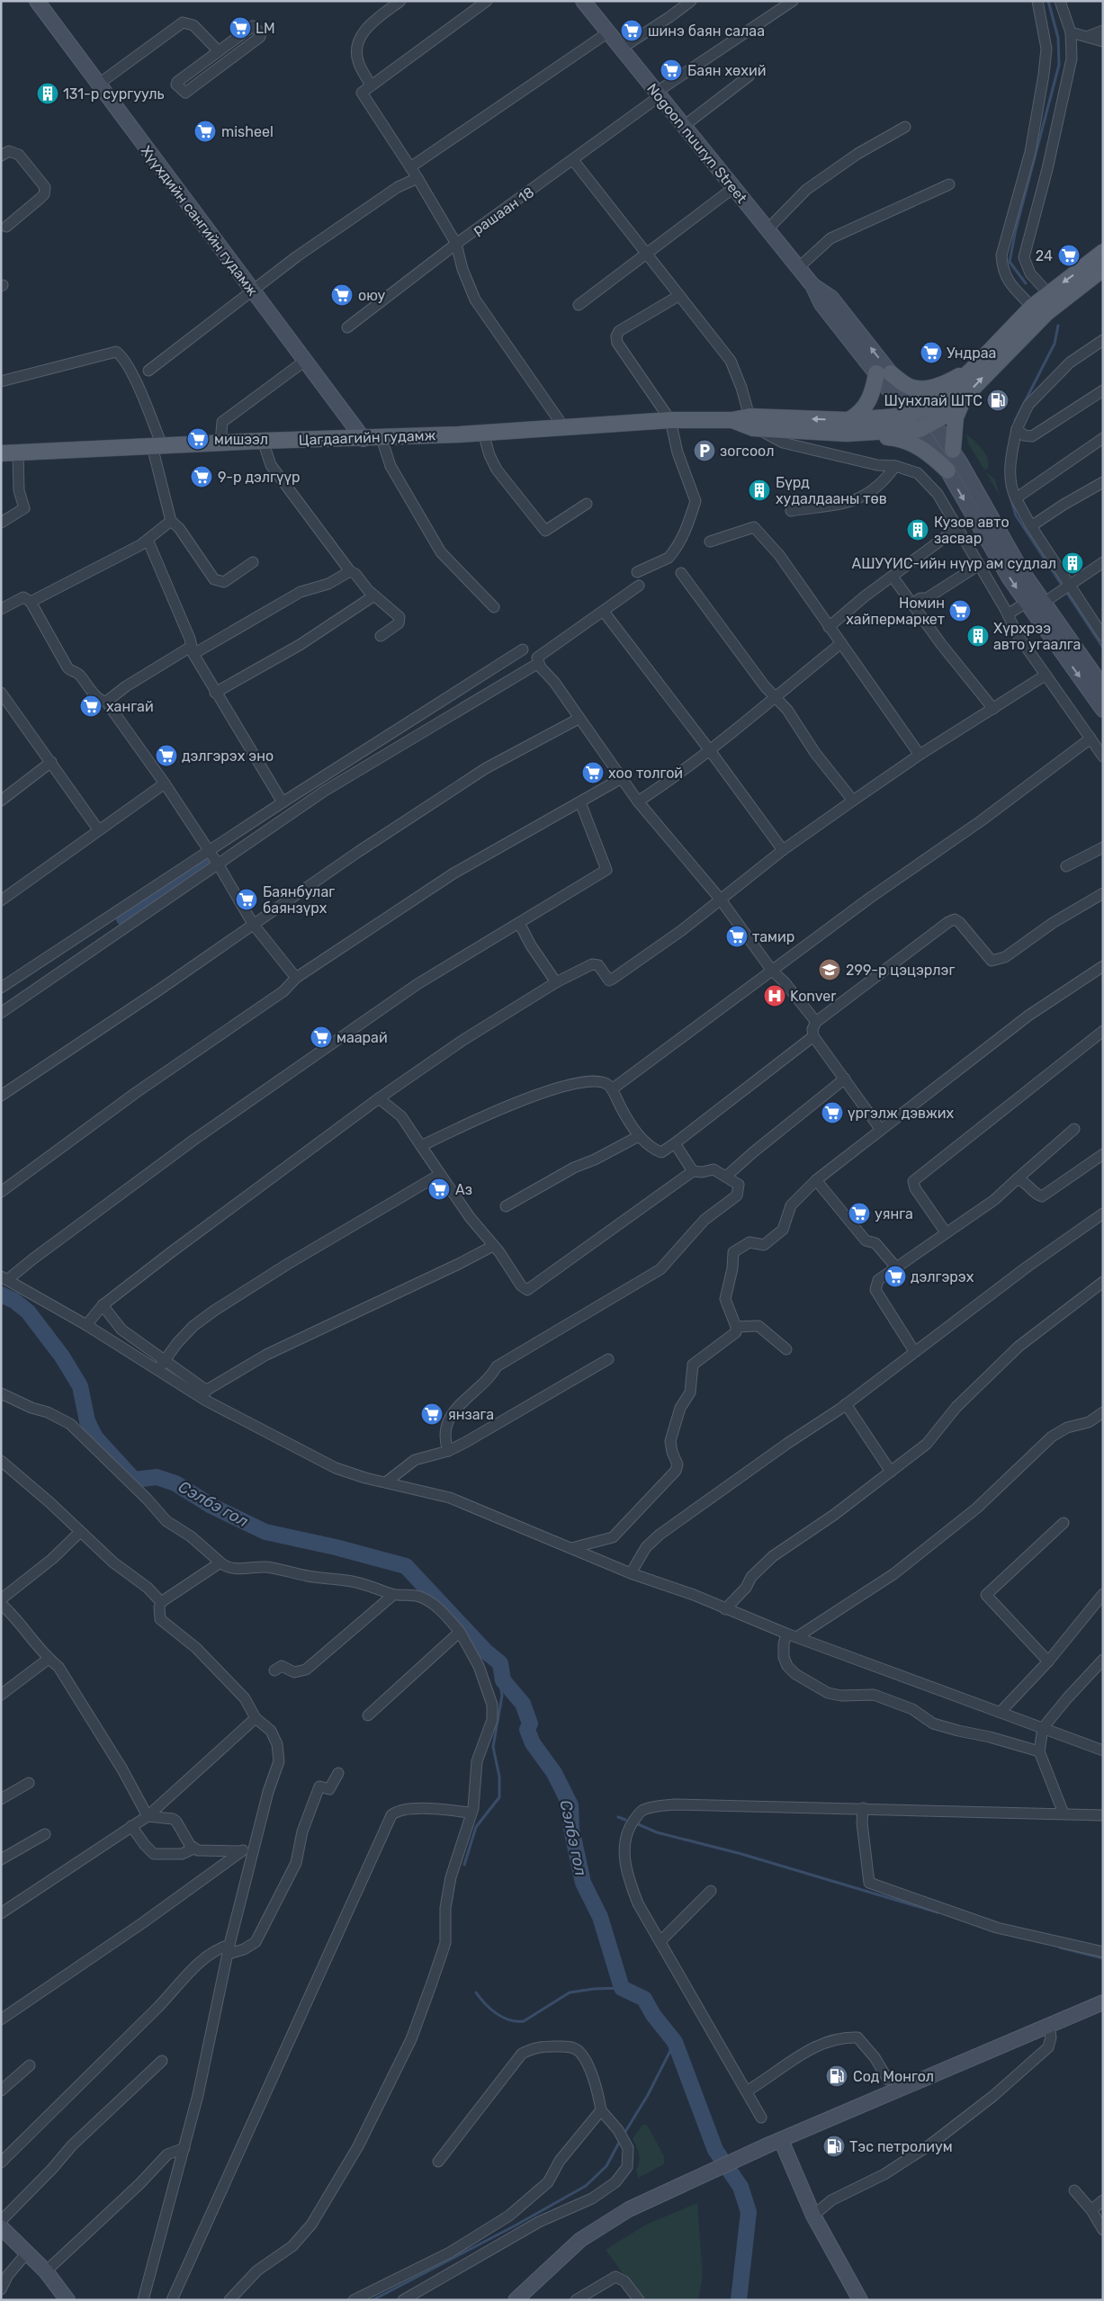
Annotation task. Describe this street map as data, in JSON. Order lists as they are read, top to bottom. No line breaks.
{"streets":{"main road":["Nogoon nuuryn Street","Хүүхдийн сангийн гудамж","Цагдаагийн гудамж"],"street":["рашаан 18"]},"crossings":[["Nogoon nuuryn Street","рашаан 18"],["Nogoon nuuryn Street","Цагдаагийн гудамж"],["Хүүхдийн сангийн гудамж","Цагдаагийн гудамж"]],"water":["Сэлбэ гол"],"places":{"supermarket":["LM","шинэ баян салаа","Баян хөхий","misheel","24","оюу","Ундраа","мишээл","9-р дэлгүүр","Номин хайпермаркет","хангай","дэлгэрэх эно","хоо толгой","Баянбулаг баянзүрх","тамир","маарай","үргэлж дэвжих","Аз","уянга","дэлгэрэх","янзага"],"building":["131-р сургууль","Бүрд худалдааны төв","Кузов авто засвар","АШУҮИС-ийн нүүр ам судлал","Хүрхрээ авто угаалга"],"fuel station":["Шунхлай ШТС","Сод Монгол","Тэс петролиум"],"parking":["зогсоол"],"school or university":["299-р цэцэрлэг"],"hospital":["Konver"]}}
